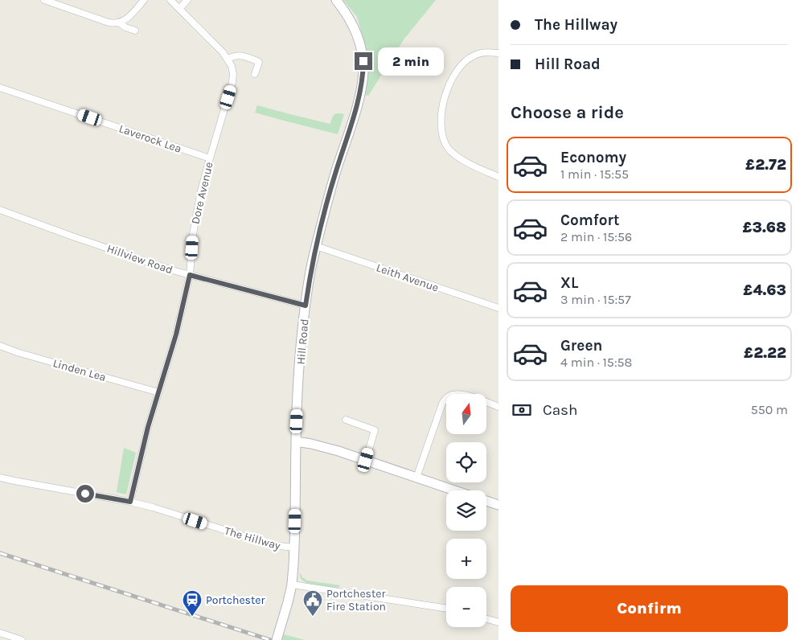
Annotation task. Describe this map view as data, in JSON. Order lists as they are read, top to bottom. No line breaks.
{"streets":{"street":["Laverock Lea","Dore Avenue","Hillview Road","Leith Avenue","Hill Road","Linden Lea","The Hillway"]},"crossings":[["Laverock Lea","Dore Avenue"],["Dore Avenue","Hillview Road"],["Dore Avenue","Linden Lea"],["Dore Avenue","The Hillway"],["Hillview Road","Hill Road"],["Leith Avenue","Hill Road"],["Hill Road","The Hillway"]],"places":{"station":["Portchester"],"public building":["Portchester Fire Station"]},"north":"top","page":{"banner":["The Hillway","Hill Road"],"bubble":"2 min","heading":"Choose a ride","list":[{"name":"Economy","note":"1 min · 15:55","value":"£2.72"},{"name":"Comfort","note":"2 min · 15:56","value":"£3.68"},{"name":"XL","note":"3 min · 15:57","value":"£4.63"},{"name":"Green","note":"4 min · 15:58","value":"£2.22"}],"pay":["Cash","550 m"],"map_buttons":["+","−"],"buttons":"Confirm"}}
